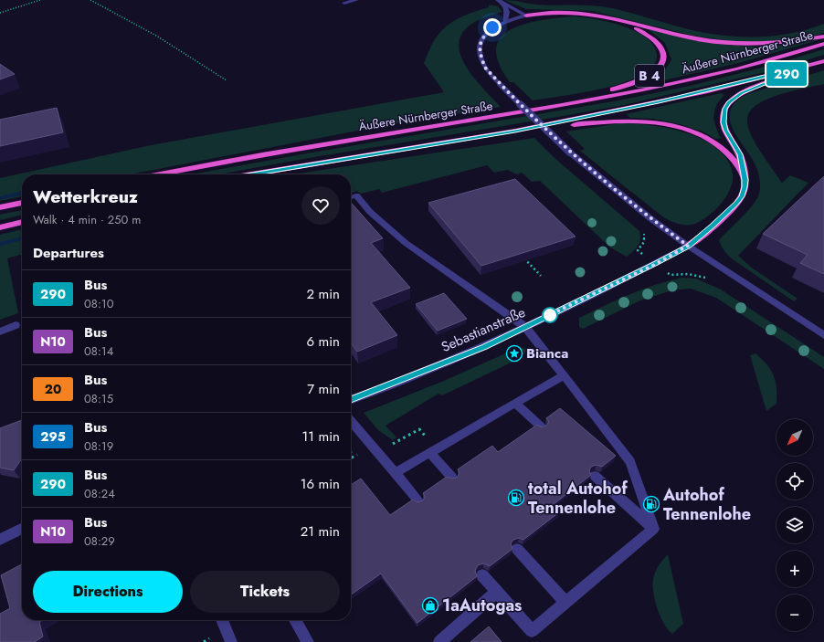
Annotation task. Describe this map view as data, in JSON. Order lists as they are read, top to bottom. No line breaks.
{"streets":{"highway":["Äußere Nürnberger Straße","B 4"],"street":["Sebastianstraße"]},"crossings":[["Äußere Nürnberger Straße","B 4"]],"places":{"place":["Bianca"],"fuel station":["total Autohof Tennenlohe","Autohof Tennenlohe"],"shop":["1aAutogas"]},"lines":["bus line 290"],"north":"bottom left","page":{"on_map":"290","heading":[["Wetterkreuz","Walk · 4 min · 250 m"],"Departures"],"list":[{"mark":"290","name":"Bus","note":"08:10","value":"2 min"},{"mark":"N10","name":"Bus","note":"08:14","value":"6 min"},{"mark":"20","name":"Bus","note":"08:15","value":"7 min"},{"mark":"295","name":"Bus","note":"08:19","value":"11 min"},{"mark":"290","name":"Bus","note":"08:24","value":"16 min"},{"mark":"N10","name":"Bus","note":"08:29","value":"21 min"}],"map_buttons":["+","−"],"buttons":["Directions","Tickets"]}}
